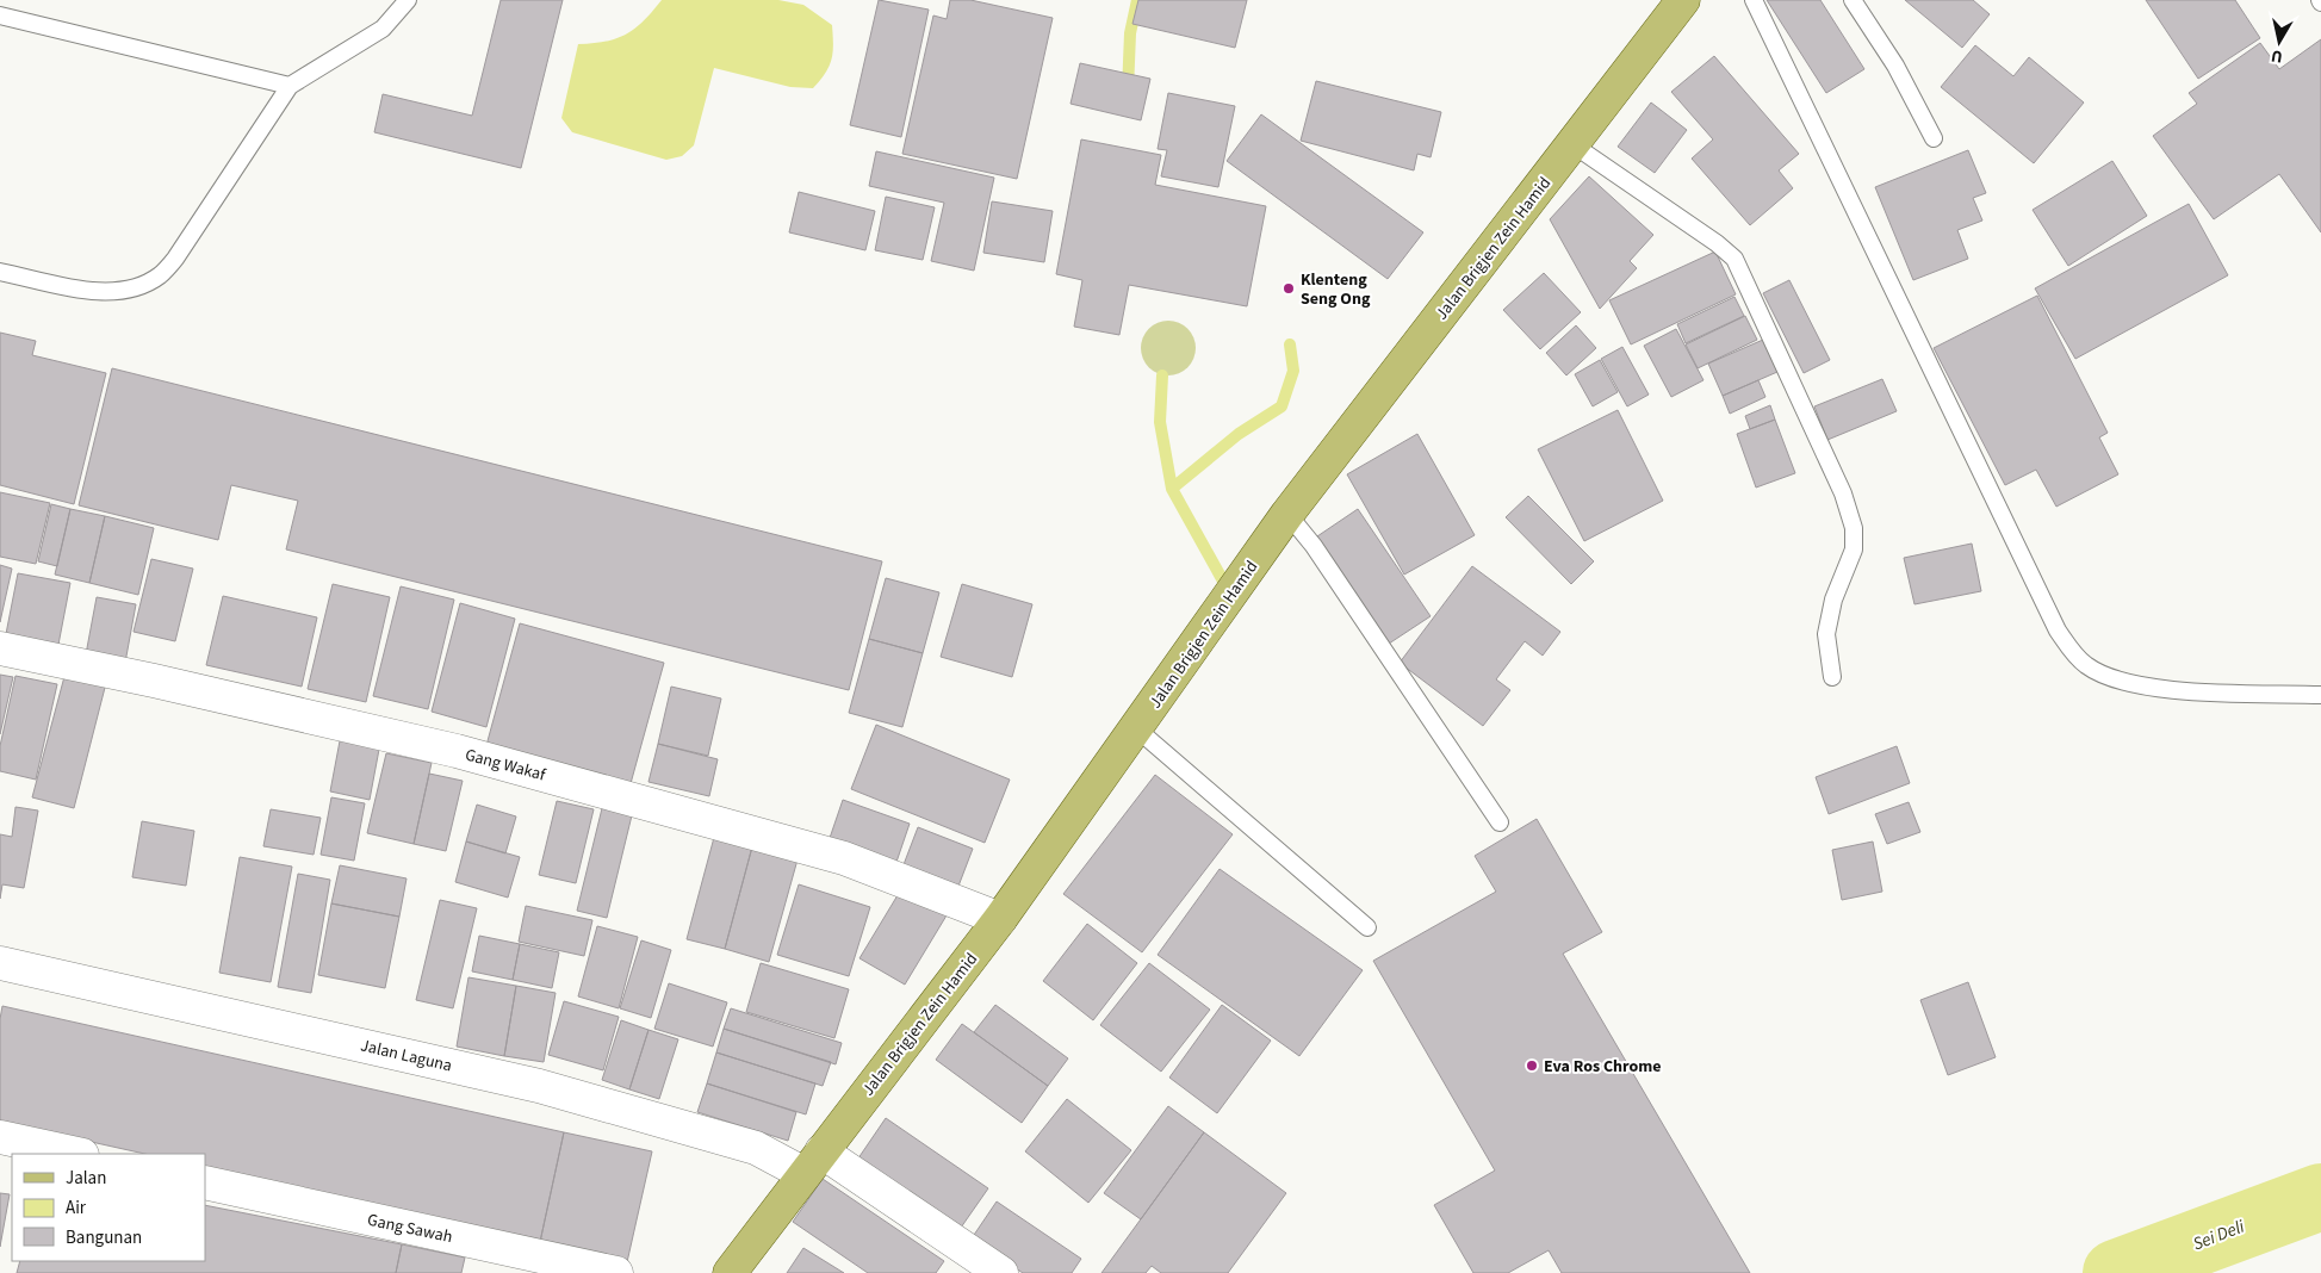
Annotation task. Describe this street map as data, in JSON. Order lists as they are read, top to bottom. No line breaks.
{"streets":{"main road":["Jalan Brigjen Zein Hamid"],"street":["Gang Wakaf","Jalan Laguna","Gang Sawah"]},"crossings":[["Jalan Brigjen Zein Hamid","Gang Wakaf"],["Jalan Brigjen Zein Hamid","Jalan Laguna"]],"water":["Sei Deli"],"places":["Klenteng Seng Ong","Eva Ros Chrome"],"legend":["Jalan","Air","Bangunan"],"north":"bottom"}
